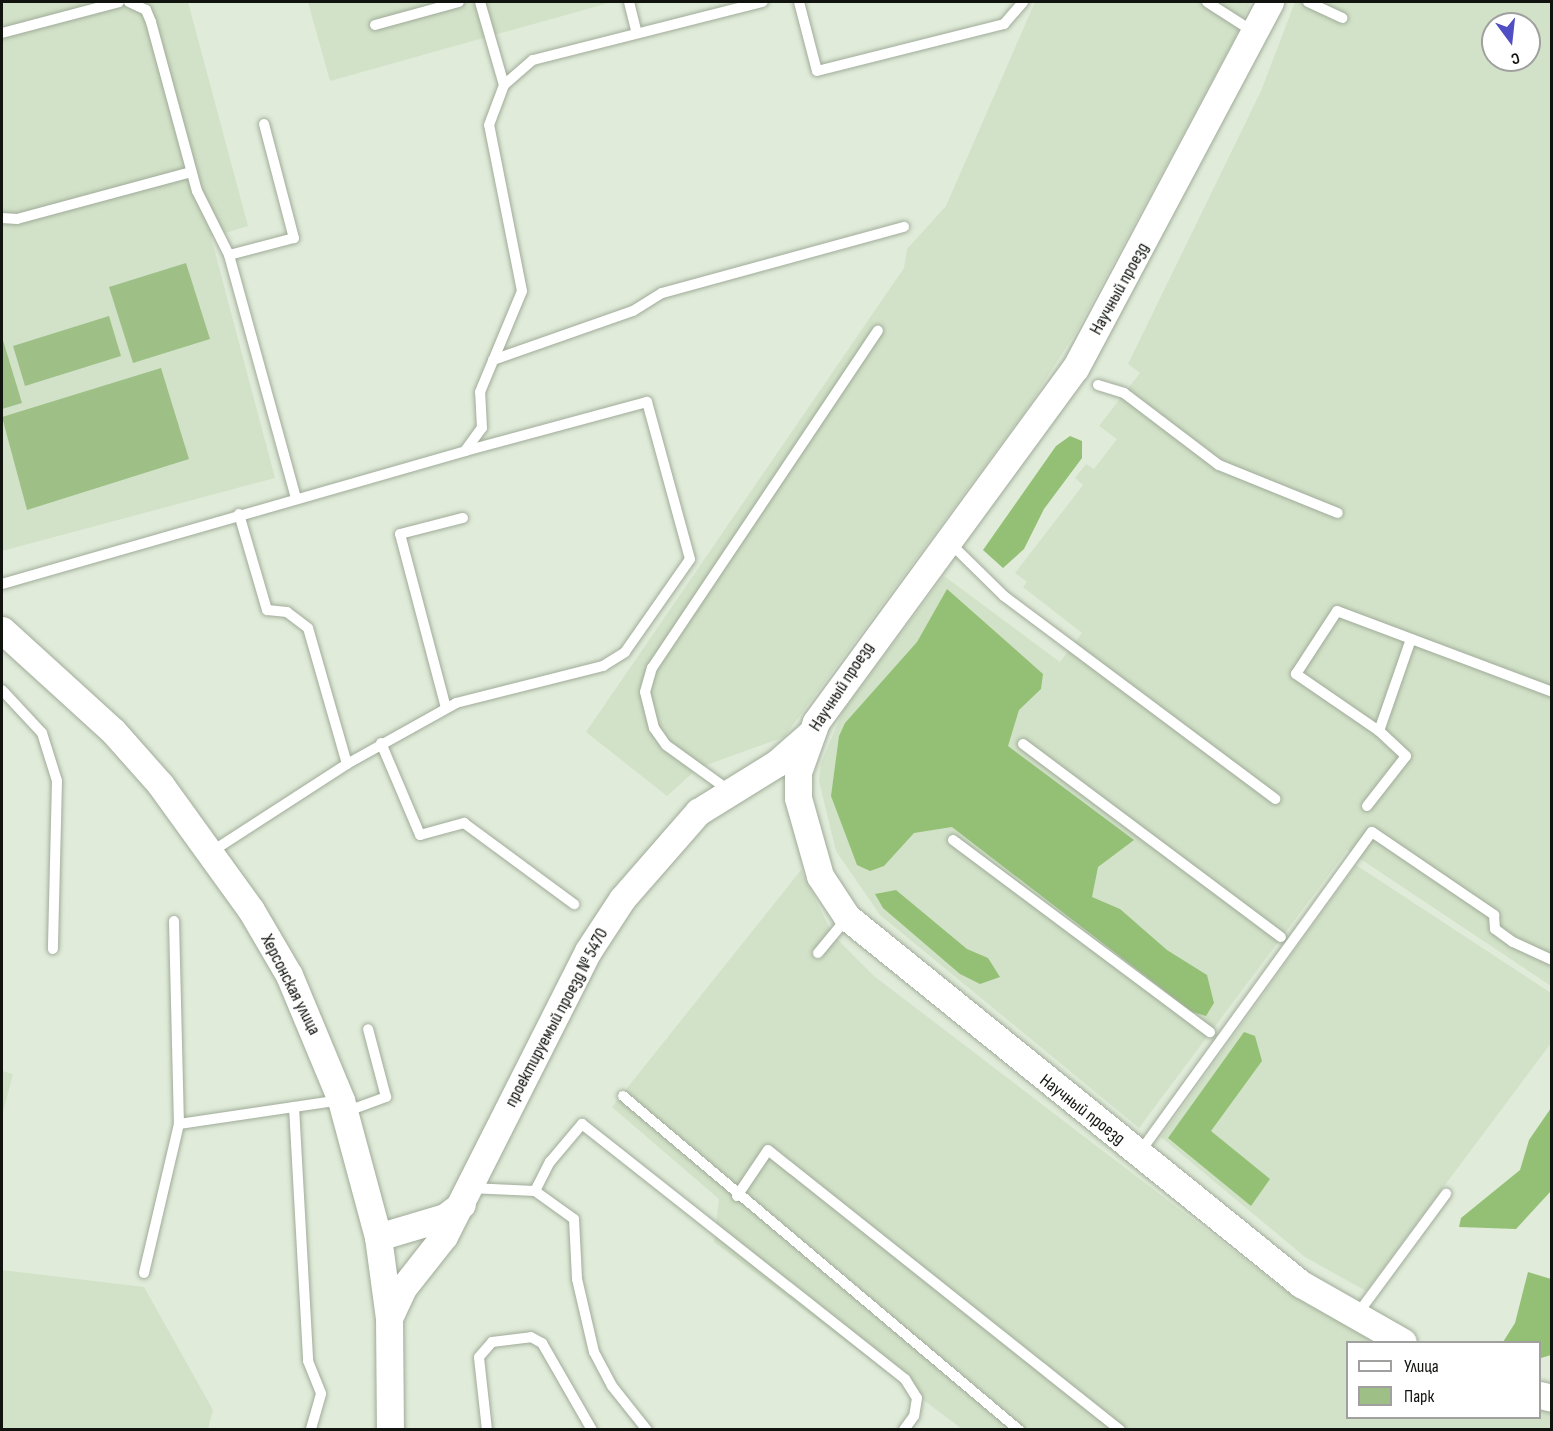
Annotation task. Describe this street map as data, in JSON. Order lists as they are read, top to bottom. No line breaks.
{"streets":{"street":["Научный проезд","Херсонская улица","проектируемый проезд № 5470"]},"crossings":[["Научный проезд","проектируемый проезд № 5470"],["Херсонская улица","проектируемый проезд № 5470"]],"legend":["Улица","Парк"],"north":"bottom"}
